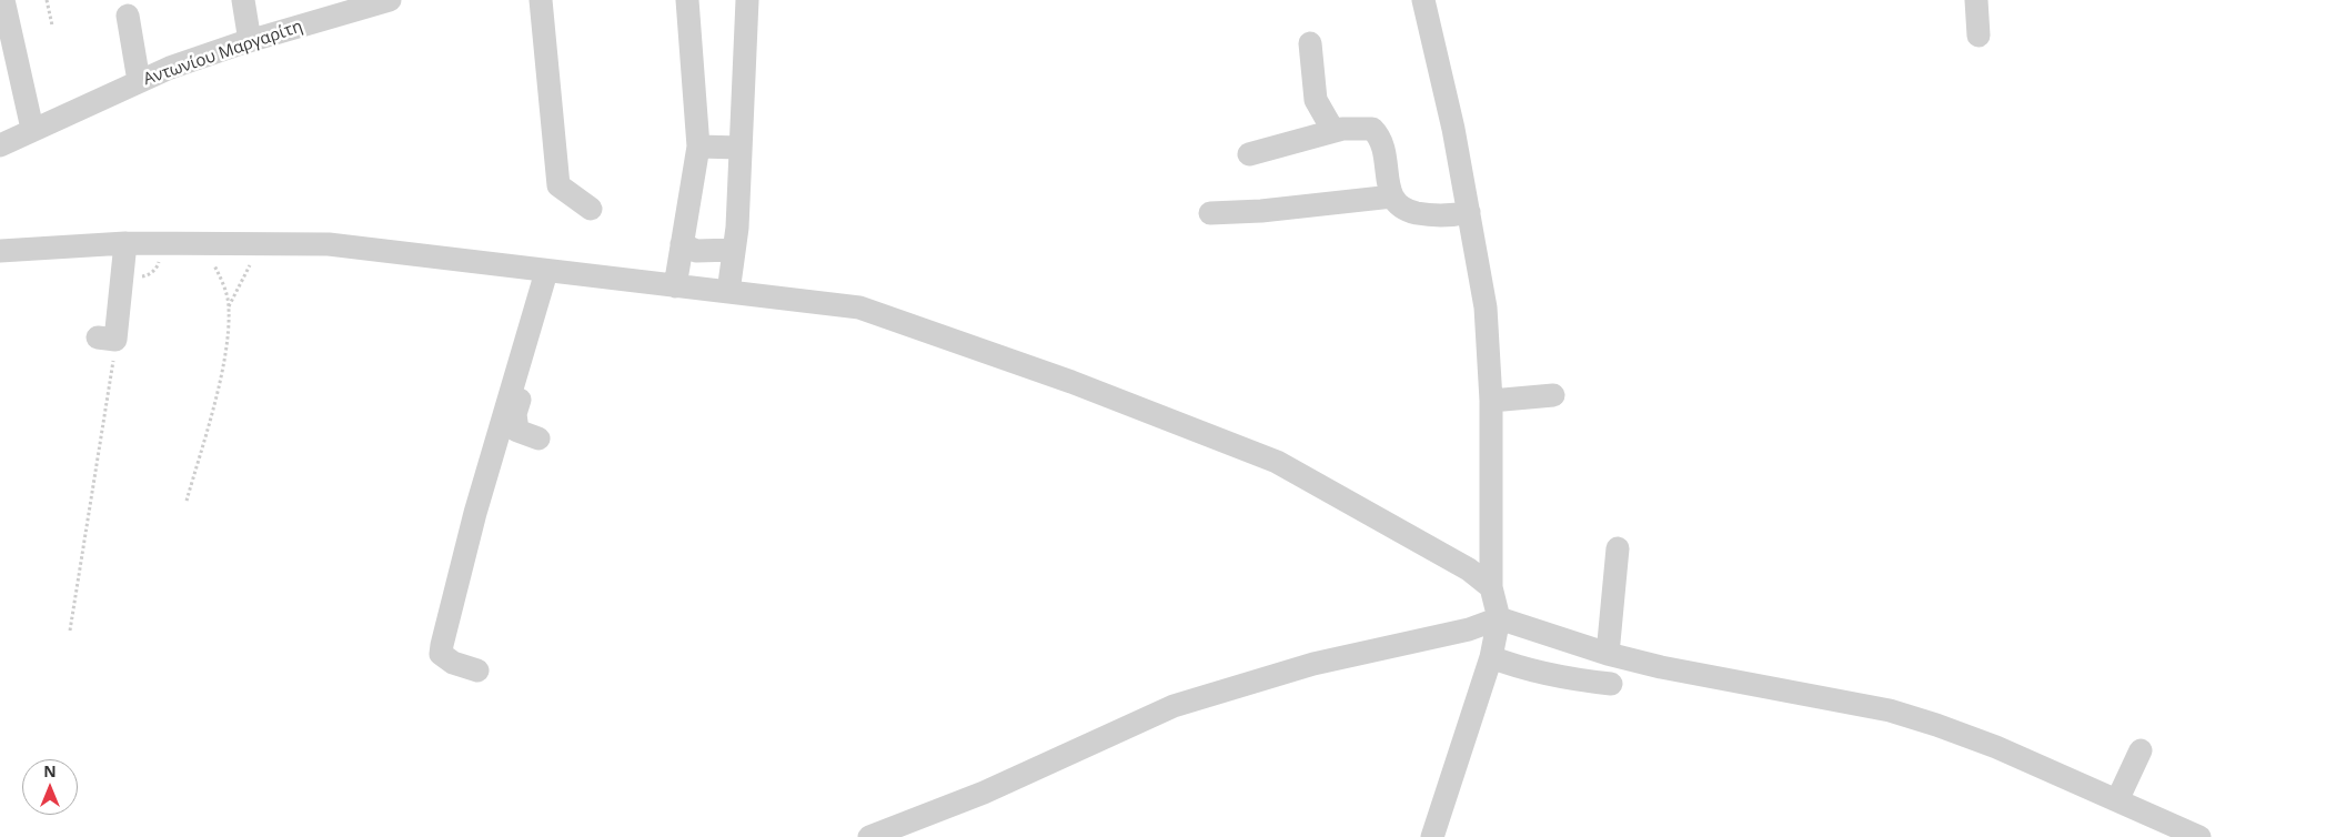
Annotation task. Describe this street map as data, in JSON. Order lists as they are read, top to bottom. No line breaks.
{"streets":{"street":["Αντωνίου Μαργαρίτη"]},"north":"top"}
